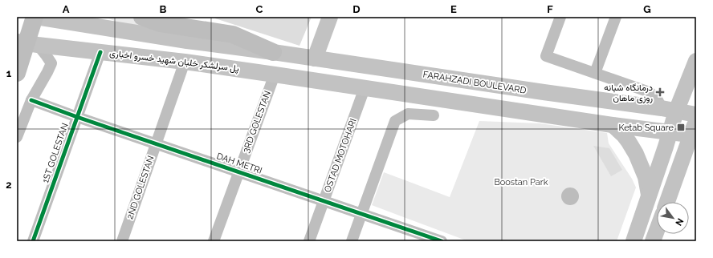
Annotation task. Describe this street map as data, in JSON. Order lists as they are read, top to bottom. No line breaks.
{"streets":{"main road":["پل سرلشکر خلبان شهید خسرو اخباری","FARAHZADI BOULEVARD"],"street":["3RD GOLESTAN","1ST GOLESTAN","OSTAD MOTOHARI","DAH METRI","2ND GOLESTAN"]},"crossings":[["پل سرلشکر خلبان شهید خسرو اخباری","3RD GOLESTAN"],["پل سرلشکر خلبان شهید خسرو اخباری","1ST GOLESTAN"],["پل سرلشکر خلبان شهید خسرو اخباری","2ND GOLESTAN"],["3RD GOLESTAN","DAH METRI"],["1ST GOLESTAN","DAH METRI"],["OSTAD MOTOHARI","DAH METRI"],["DAH METRI","2ND GOLESTAN"]],"parks":["Boostan Park"],"places":{"health":["درمانگاه شبانه روزی ماهان"],"transit":["Ketab Square"]},"north":"bottom right","grid":{"columns":["A","B","C","D","E","F","G"],"rows":["1","2"]}}
